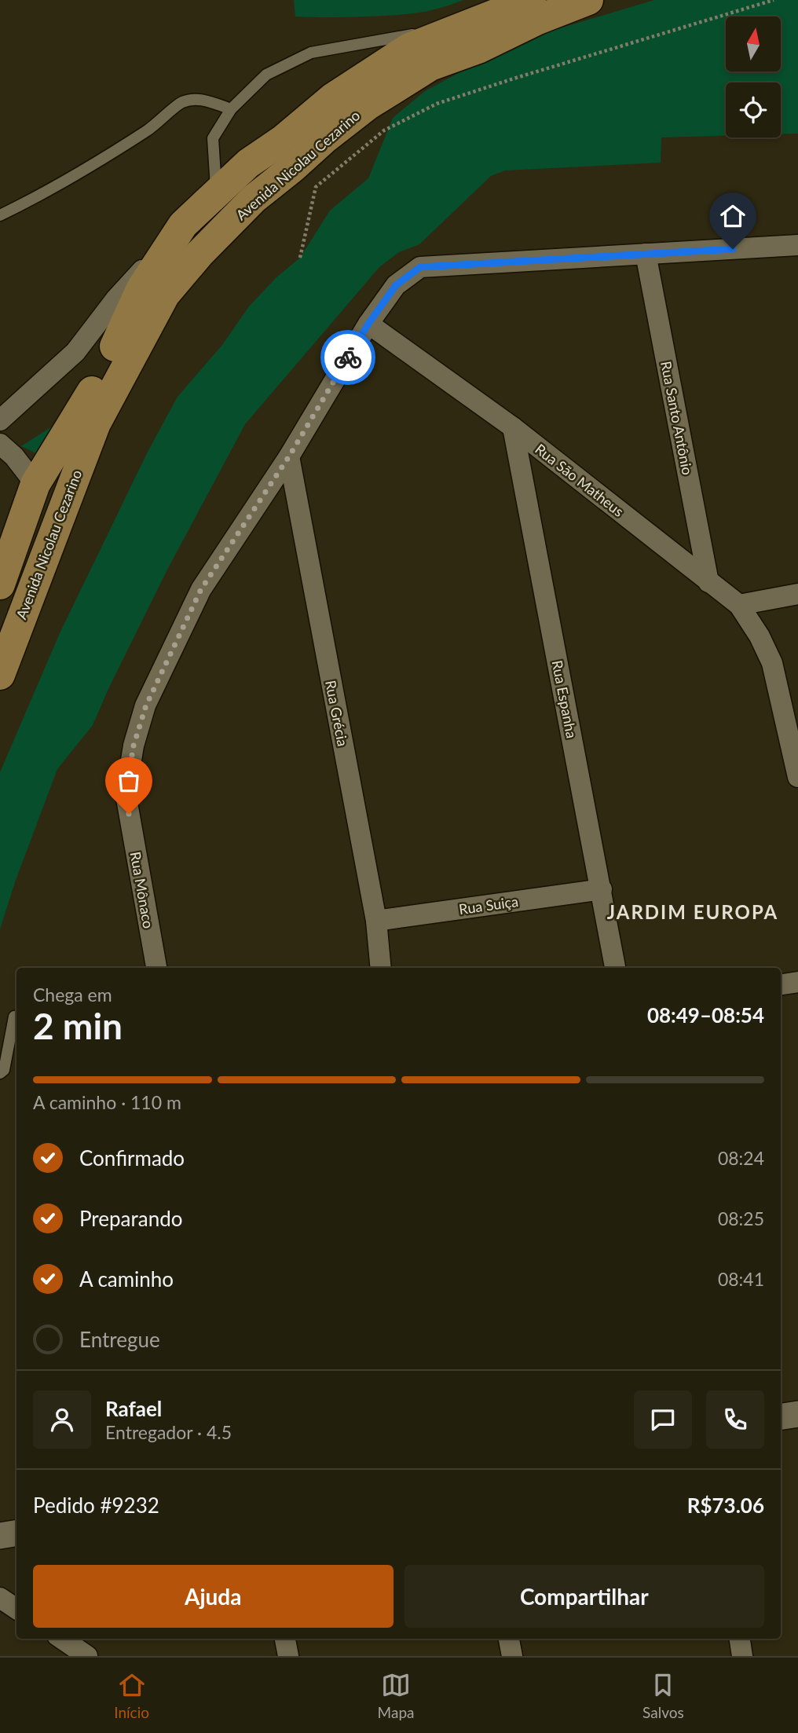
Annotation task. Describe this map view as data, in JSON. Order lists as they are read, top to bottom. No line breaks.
{"streets":{"main road":["Avenida Nicolau Cezarino"],"street":["Rua Santo Antônio","Rua São Matheus","Rua Espanha","Rua Grécia","Rua Mônaco","Rua Suiça"]},"crossings":[["Rua Santo Antônio","Rua São Matheus"],["Rua Santo Antônio","Rua Mônaco"],["Rua São Matheus","Rua Espanha"],["Rua São Matheus","Rua Mônaco"],["Rua Espanha","Rua Suiça"],["Rua Grécia","Rua Mônaco"],["Rua Grécia","Rua Suiça"]],"districts":["JARDIM EUROPA"],"north":"top","page":{"heading":["2 min","Chega em","08:49–08:54"],"panel":["Rafael","Entregador · 4.5","Pedido #9232","R$73.06"],"bar":"A caminho · 110 m","list":[["Confirmado","08:24"],["Preparando","08:25"],["A caminho","08:41"],"Entregue"],"buttons":["Ajuda","Compartilhar"],"tabs":["Início","Mapa","Salvos"]}}
